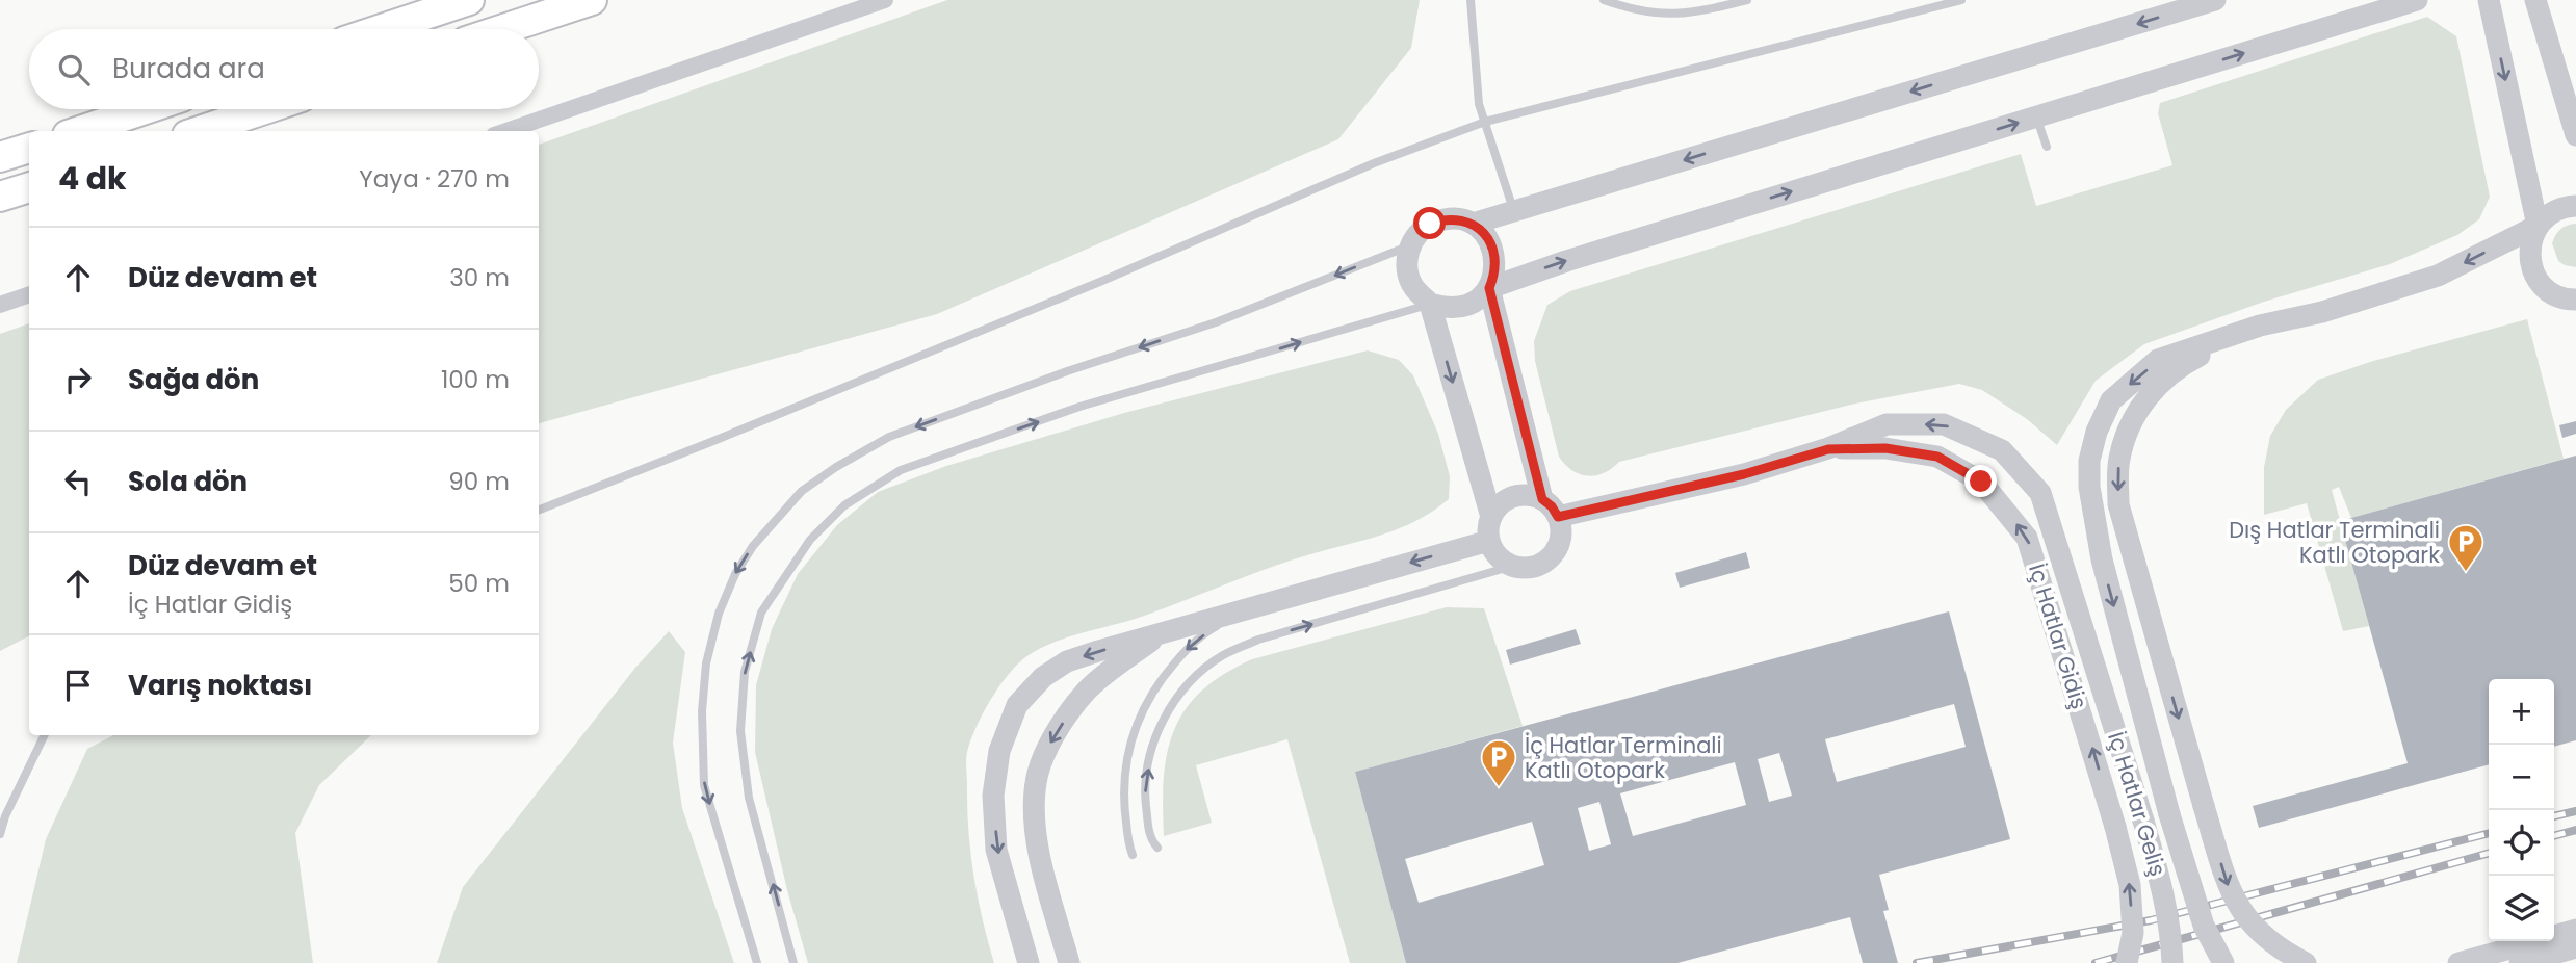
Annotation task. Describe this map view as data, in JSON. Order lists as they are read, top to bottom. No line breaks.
{"streets":{"street":["İç Hatlar Gidiş","İç Hatlar Geliş"]},"crossings":[["İç Hatlar Gidiş","İç Hatlar Geliş"]],"one_way":["İç Hatlar Gidiş","İç Hatlar Geliş"],"places":{"parking":["Dış Hatlar Terminali Katlı Otopark","İç Hatlar Terminali Katlı Otopark"]},"page":{"search":"Burada ara","heading":["4 dk","Yaya · 270 m"],"list":[["Düz devam et","30 m"],["Sağa dön","100 m"],["Sola dön","90 m"],["Düz devam et","İç Hatlar Gidiş","50 m"],"Varış noktası"],"map_buttons":["+","−"]}}
